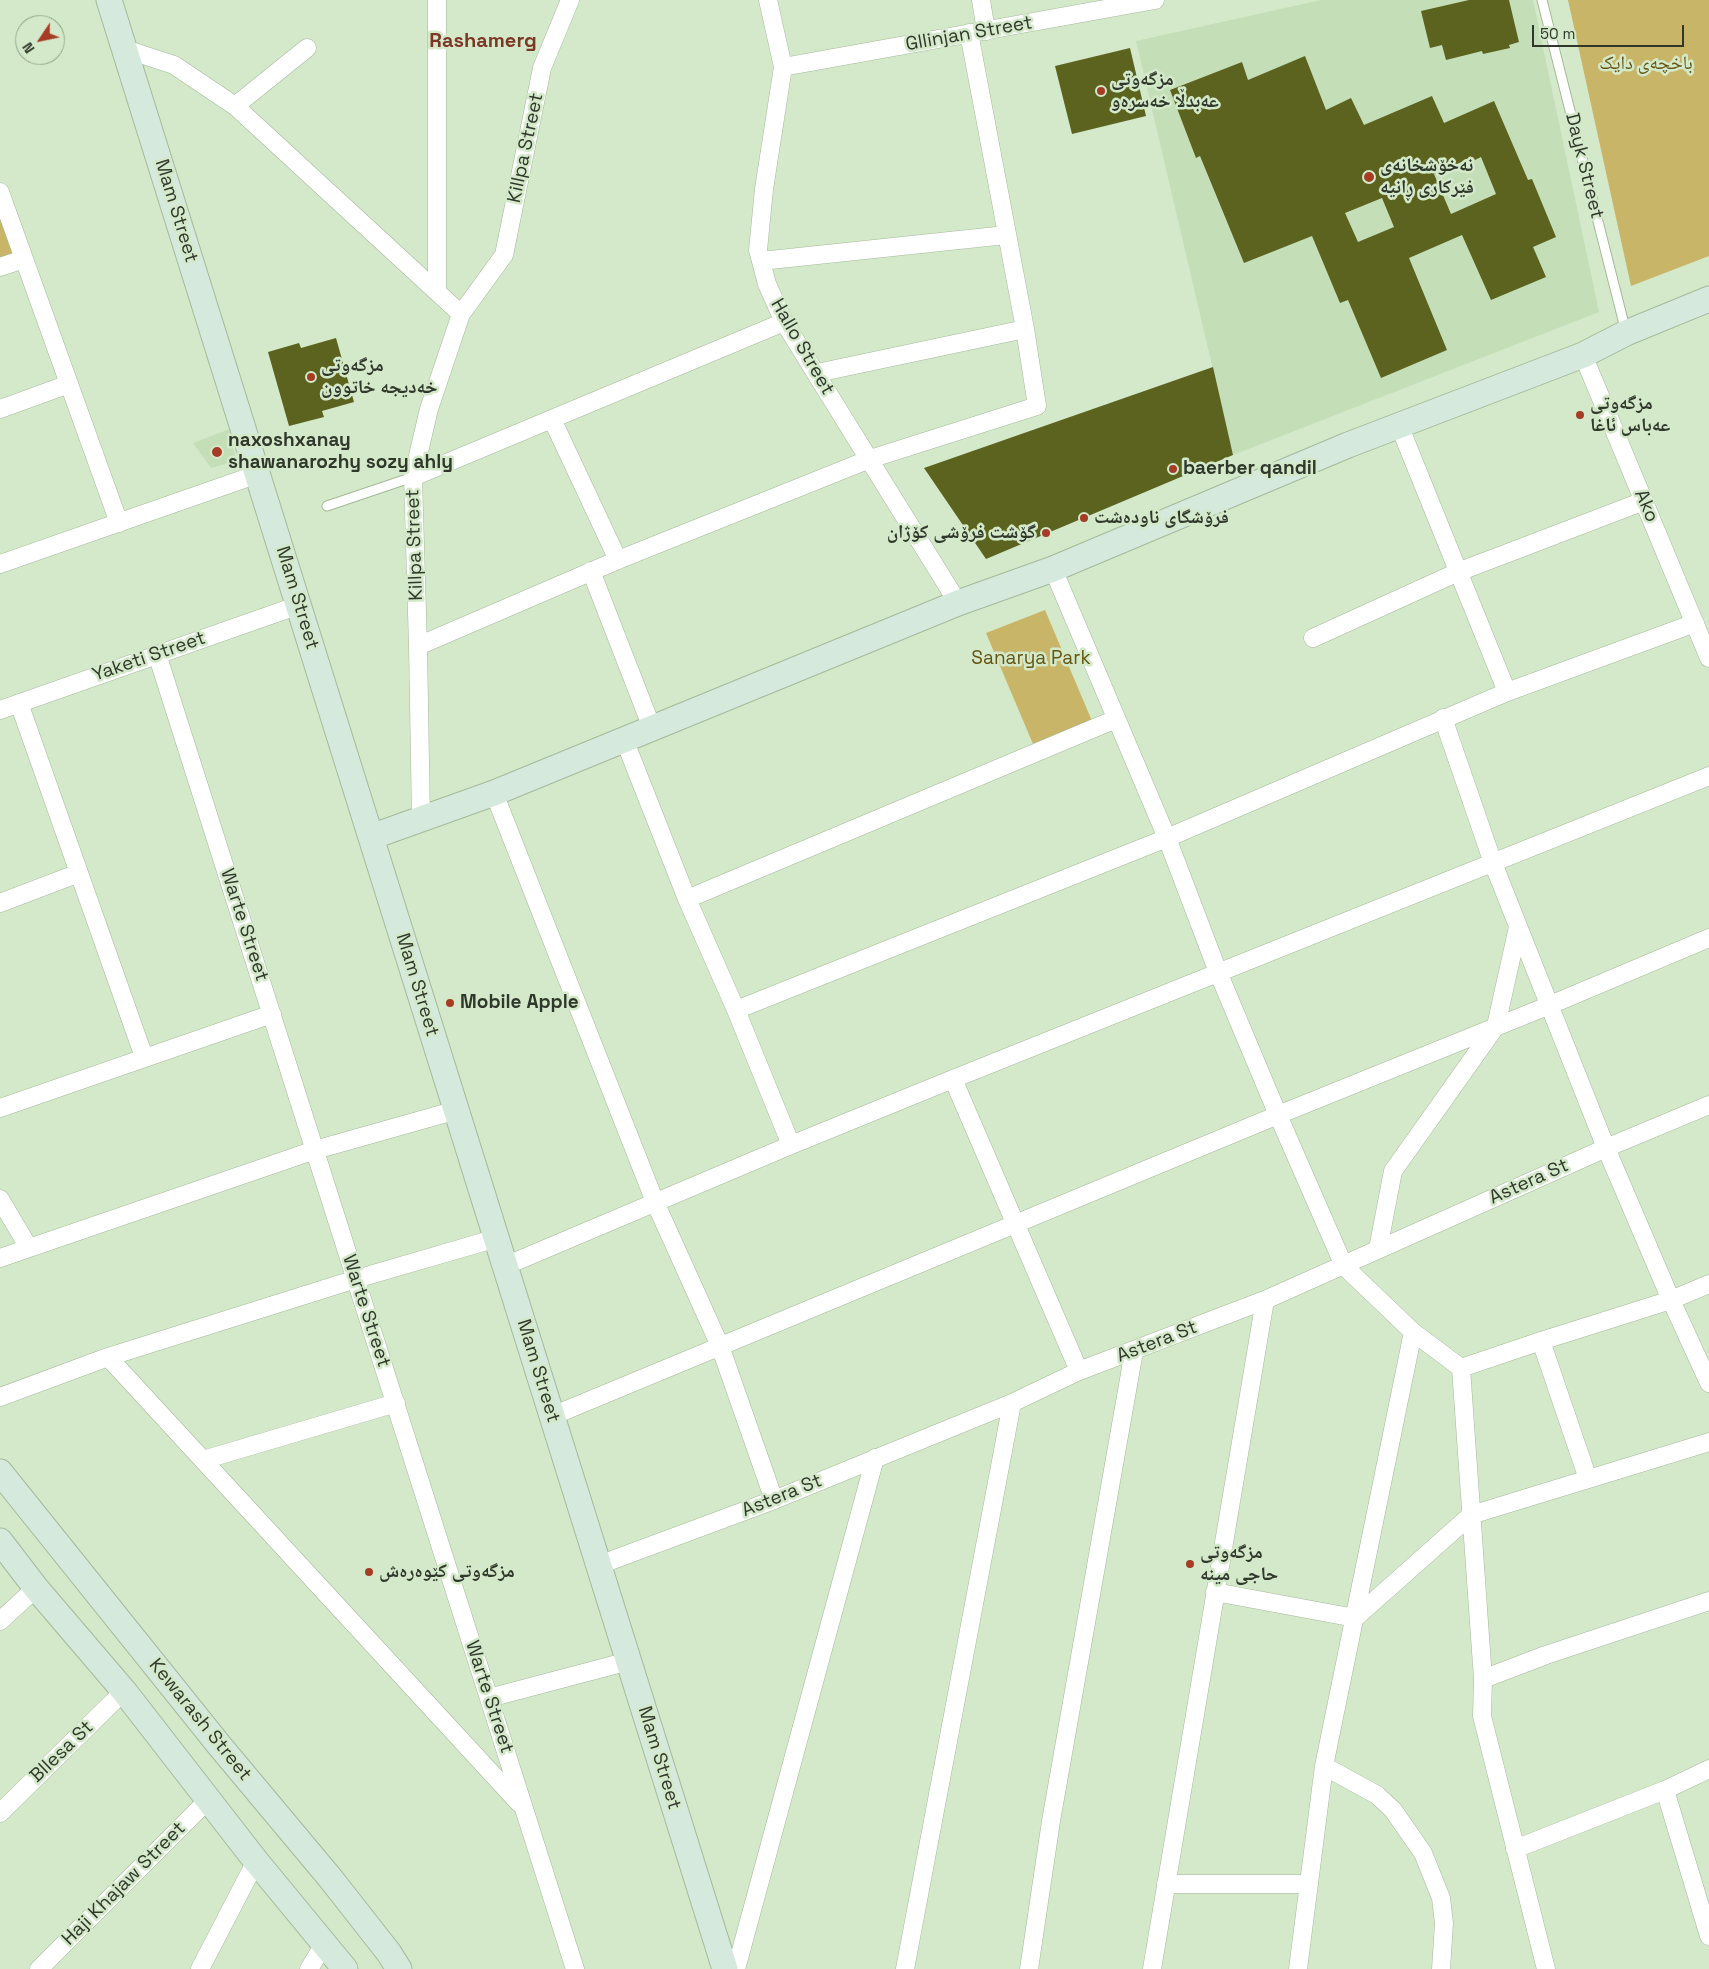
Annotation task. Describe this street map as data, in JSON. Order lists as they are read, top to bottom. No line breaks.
{"streets":{"street":["Gllinjan Street","Killpa Street","Mam Street","Hallo Street","Ako","Yaketi Street","Warte Street","Astera St","Kewarash Street","Bllesa St","‌Haji Khajaw Street"],"lane":["Dayk Street"]},"crossings":[["Gllinjan Street","Hallo Street"],["Mam Street","Yaketi Street"],["Mam Street","Astera St"],["Yaketi Street","Warte Street"]],"districts":["Rashamerg"],"parks":["باخچەی دایک","Sanarya Park"],"places":["مزگەوتی عەبدڵا خەسرەو","نەخۆشخانەی فێرکاری ڕانیە","مزگەوتی خەدیجە خاتوون","مزگەوتی عەباس ئاغا","naxoshxanay shawanarozhy sozy ahly","baerber qandil","فرۆشگای ناوده‌شت","گۆشت فرۆشی کۆژان","Mobile Apple","مزگەوتی حاجی مینە","مزگەوتی کێوەرەش"],"scale_bar":"50 m","north":"bottom left"}
